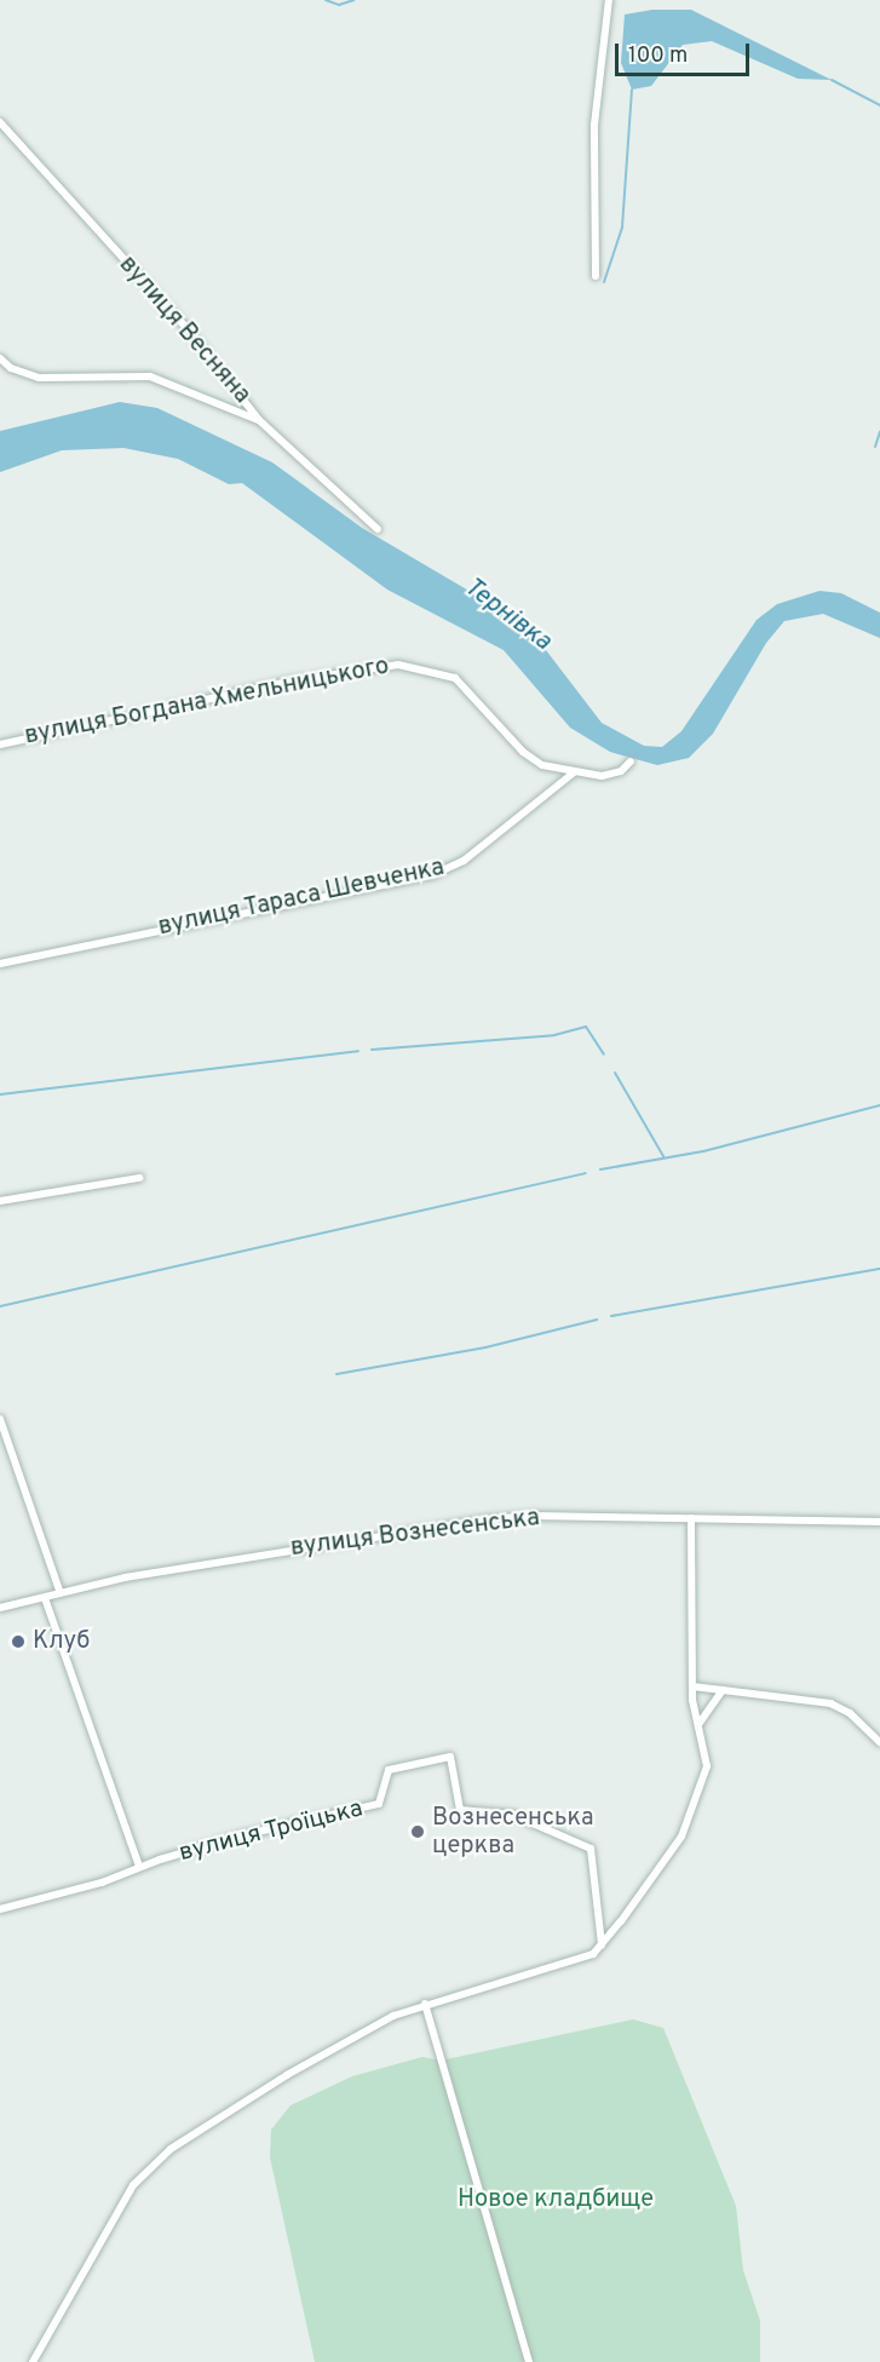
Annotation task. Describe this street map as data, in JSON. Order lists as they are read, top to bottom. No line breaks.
{"streets":{"street":["вулиця Весняна","вулиця Богдана Хмельницького","вулиця Тараса Шевченка","вулиця Вознесенська","вулиця Троїцька"]},"crossings":[["вулиця Богдана Хмельницького","вулиця Тараса Шевченка"]],"water":["Тернівка"],"parks":["Новое кладбище"],"places":["Клуб","Вознесенська церква"],"scale_bar":"100 m"}
